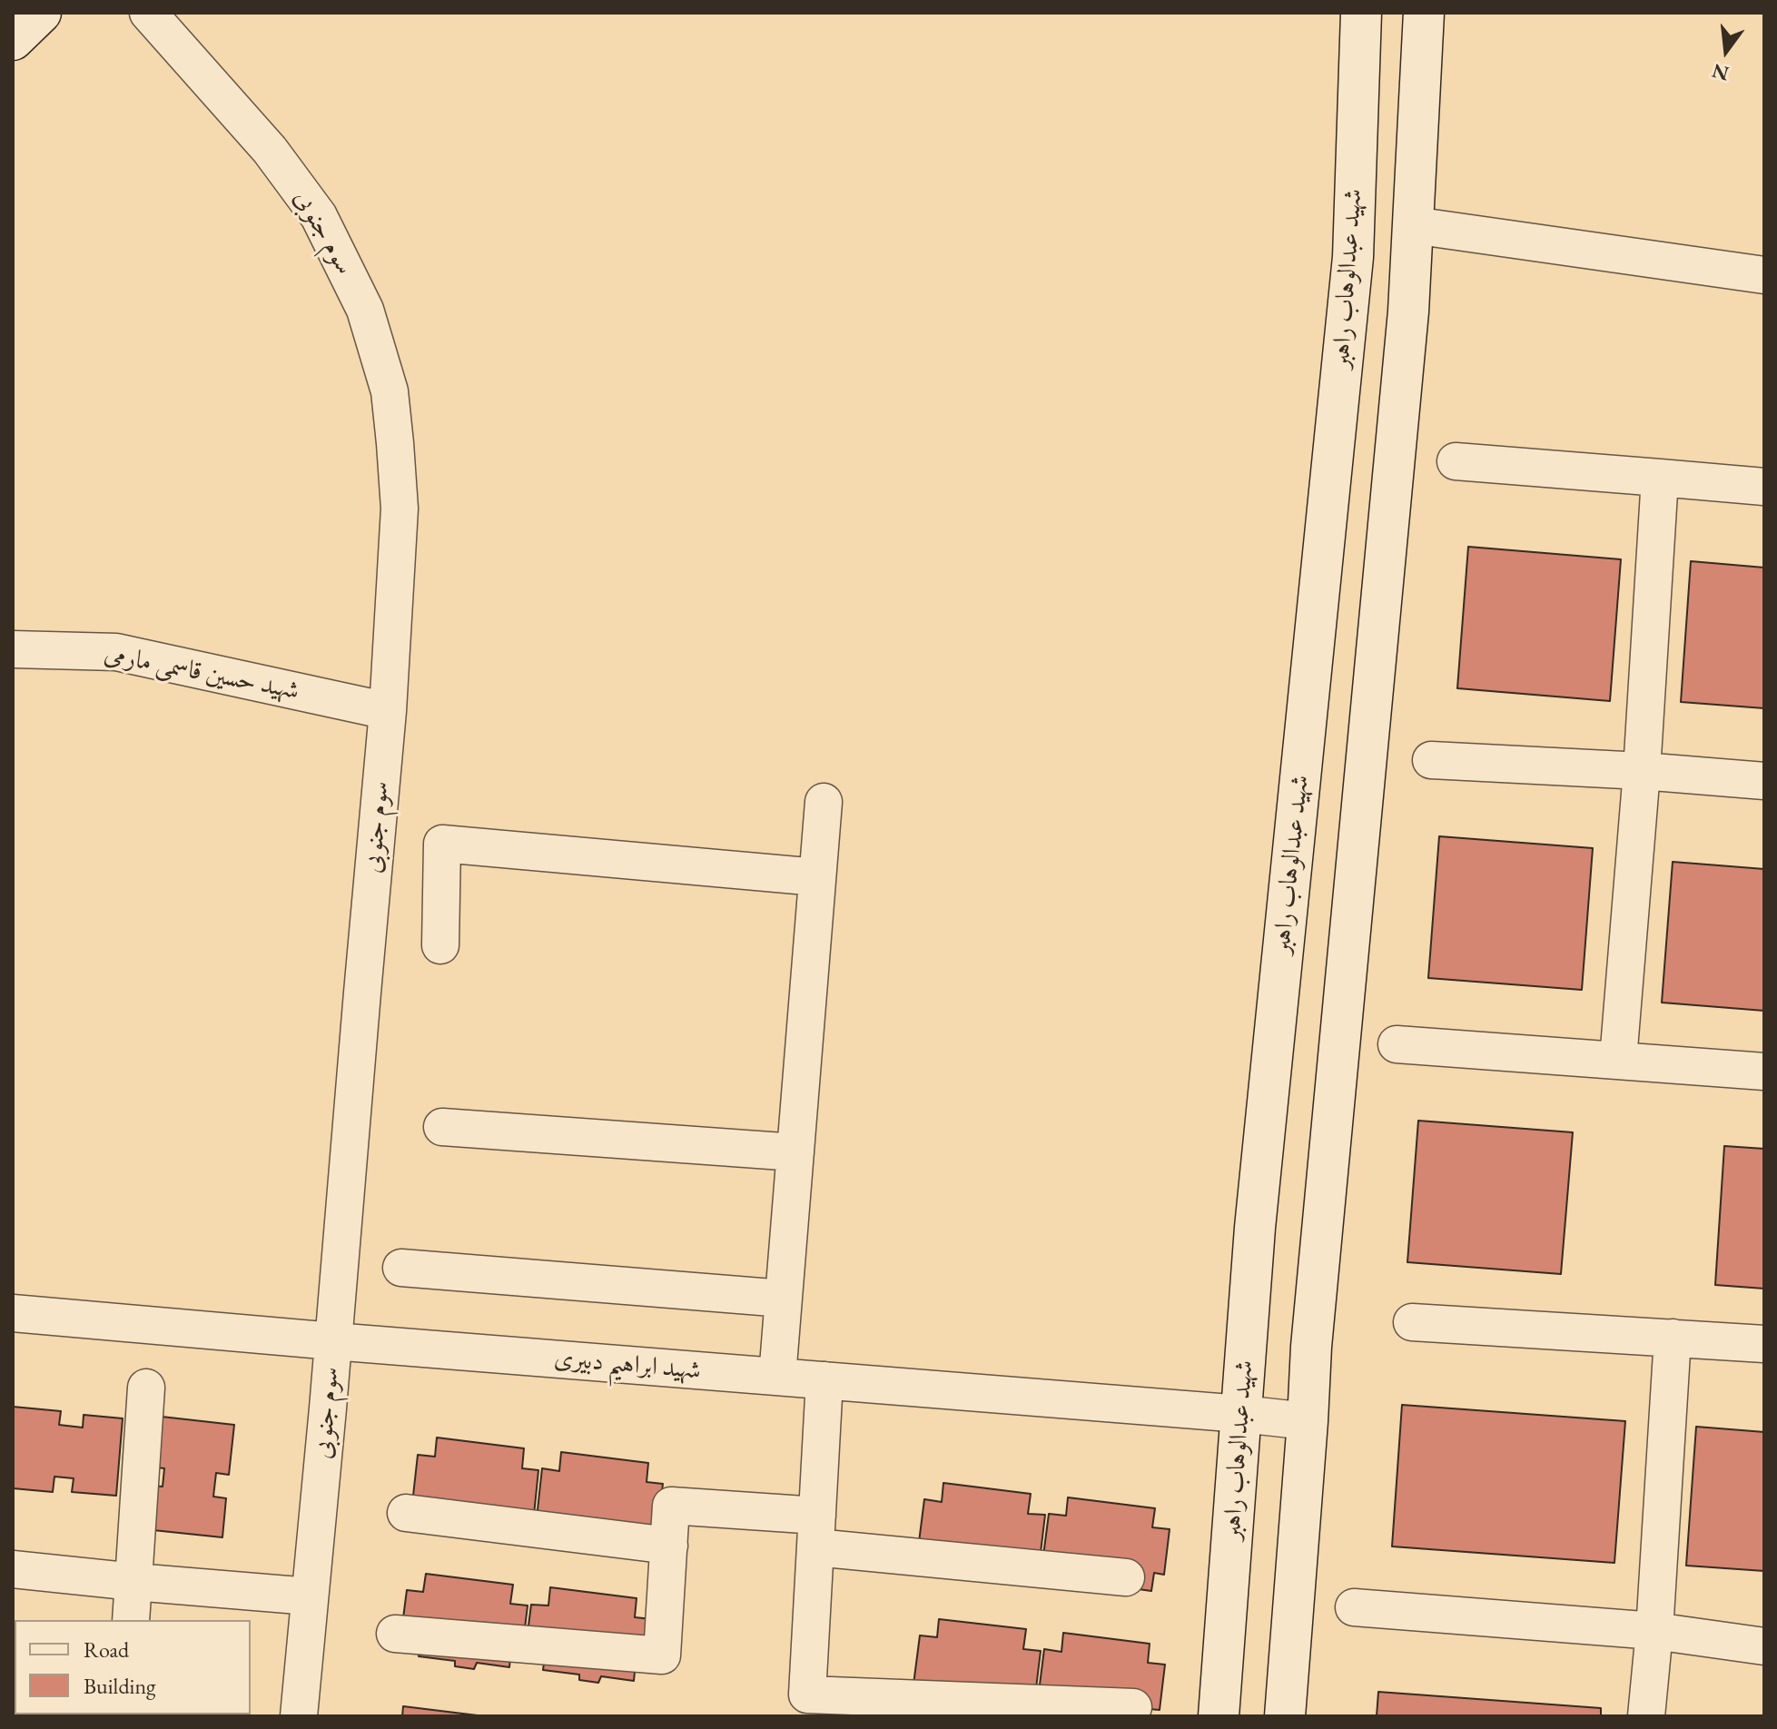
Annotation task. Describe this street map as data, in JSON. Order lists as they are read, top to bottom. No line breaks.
{"streets":{"main road":["شهید عبدالوهاب راهبر"],"street":["سوم جنوبی","شهید حسین قاسمی مارمی","شهید ابراهیم دبیری"]},"crossings":[["سوم جنوبی","شهید حسین قاسمی مارمی"],["سوم جنوبی","شهید ابراهیم دبیری"],["شهید عبدالوهاب راهبر","شهید ابراهیم دبیری"]],"legend":["Road","Building"],"north":"bottom"}
